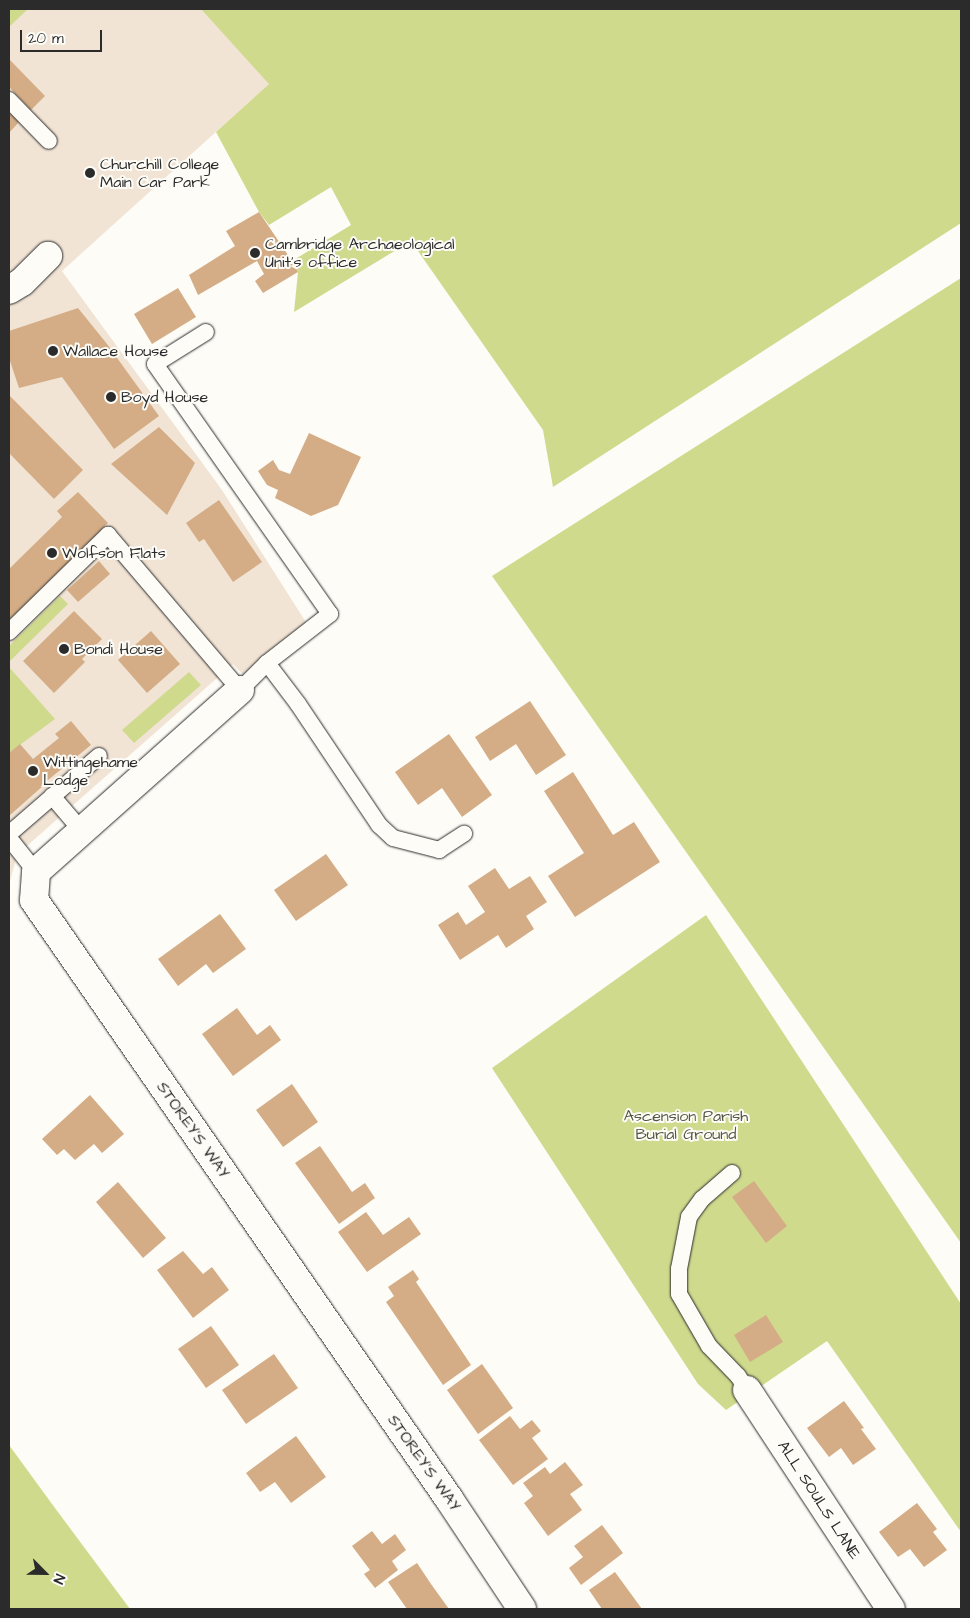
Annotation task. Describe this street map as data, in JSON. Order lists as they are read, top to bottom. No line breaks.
{"streets":{"street":["STOREY'S WAY","ALL SOULS LANE"]},"parks":["Ascension Parish Burial Ground"],"places":["Churchill College Main Car Park","Cambridge Archaeological Unit's office","Wallace House","Boyd House","Wolfson Flats","Bondi House","Wittingehame Lodge"],"scale_bar":"20 m","north":"bottom right"}
